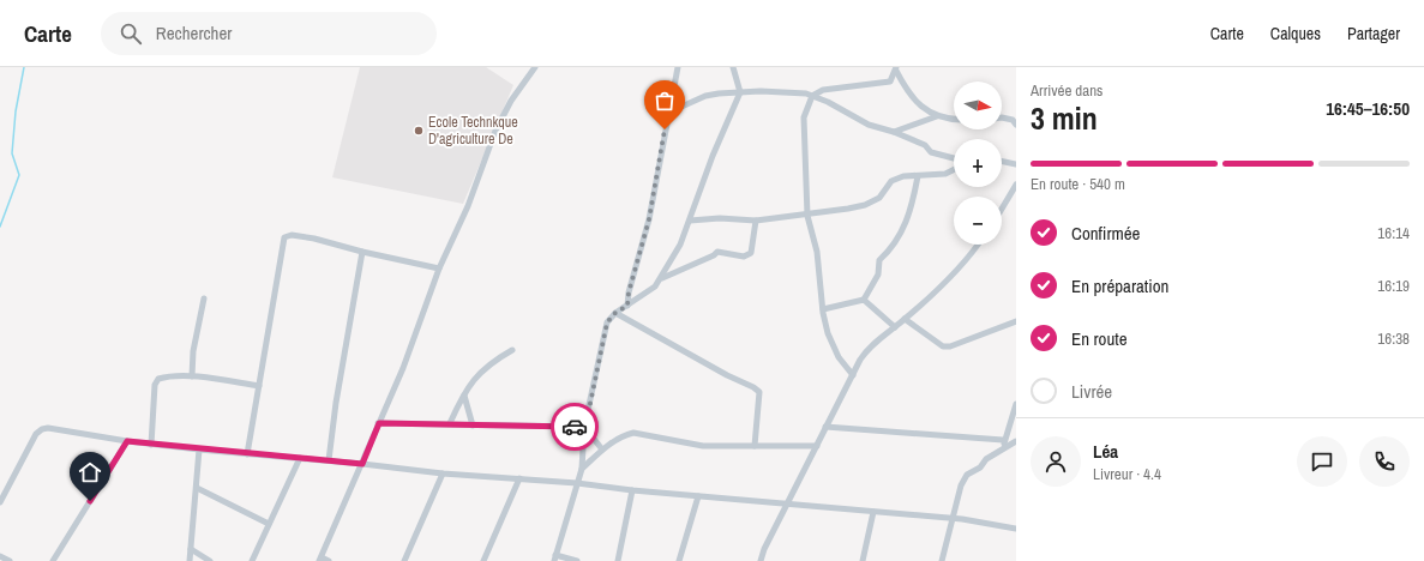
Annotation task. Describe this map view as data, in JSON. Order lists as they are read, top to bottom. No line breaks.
{"places":["Ecole Technkque D'agriculture De"],"north":"right","page":{"header":"Carte","search":"Rechercher","nav":["Carte","Calques","Partager"],"heading":["3 min","Arrivée dans","16:45–16:50"],"panel":["Léa","Livreur · 4.4"],"map_buttons":["+","−"],"bar":"En route · 540 m","list":[["Confirmée","16:14"],["En préparation","16:19"],["En route","16:38"],"Livrée"]}}
